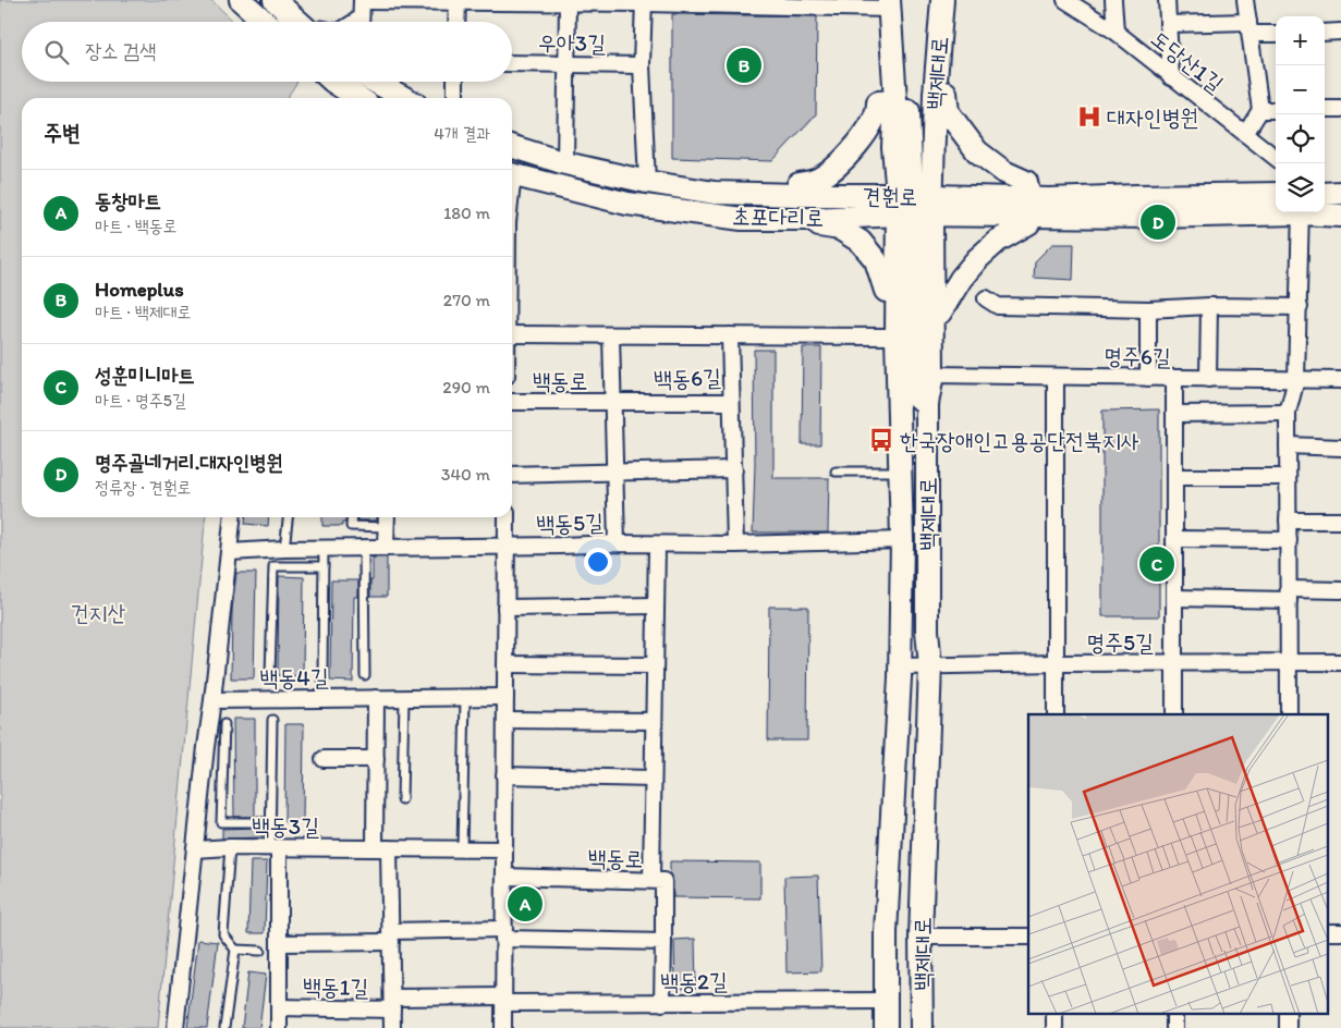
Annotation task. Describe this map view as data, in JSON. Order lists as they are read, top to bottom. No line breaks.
{"streets":{"street":["우아3길","도당산1길","백제대로","견훤로","초포다리로","명주6길","백동6길","백동로","백동5길","명주5길","백동4길","백동3길","백동2길","백동1길"]},"crossings":[["우아3길","백제대로"],["백제대로","견훤로"],["백제대로","초포다리로"],["백제대로","명주6길"],["백제대로","백동6길"],["백제대로","백동5길"],["백제대로","명주5길"],["백제대로","백동2길"],["견훤로","초포다리로"],["백동6길","백동로"],["백동6길","백동5길"],["백동로","백동5길"],["백동로","백동2길"]],"parks":["건지산"],"places":{"hospital":["대자인병원"],"bus stop":["한국장애인고용공단전북지사"]},"page":{"map_buttons":["+","−"],"search":"장소 검색","pins":["B","D","C","A"],"heading":["주변","4개 결과"],"list":[{"mark":"A","name":"동창마트","note":"마트 · 백동로","value":"180 m"},{"mark":"B","name":"Homeplus","note":"마트 · 백제대로","value":"270 m"},{"mark":"C","name":"성훈미니마트","note":"마트 · 명주5길","value":"290 m"},{"mark":"D","name":"명주골네거리.대자인병원","note":"정류장 · 견훤로","value":"340 m"}]}}
